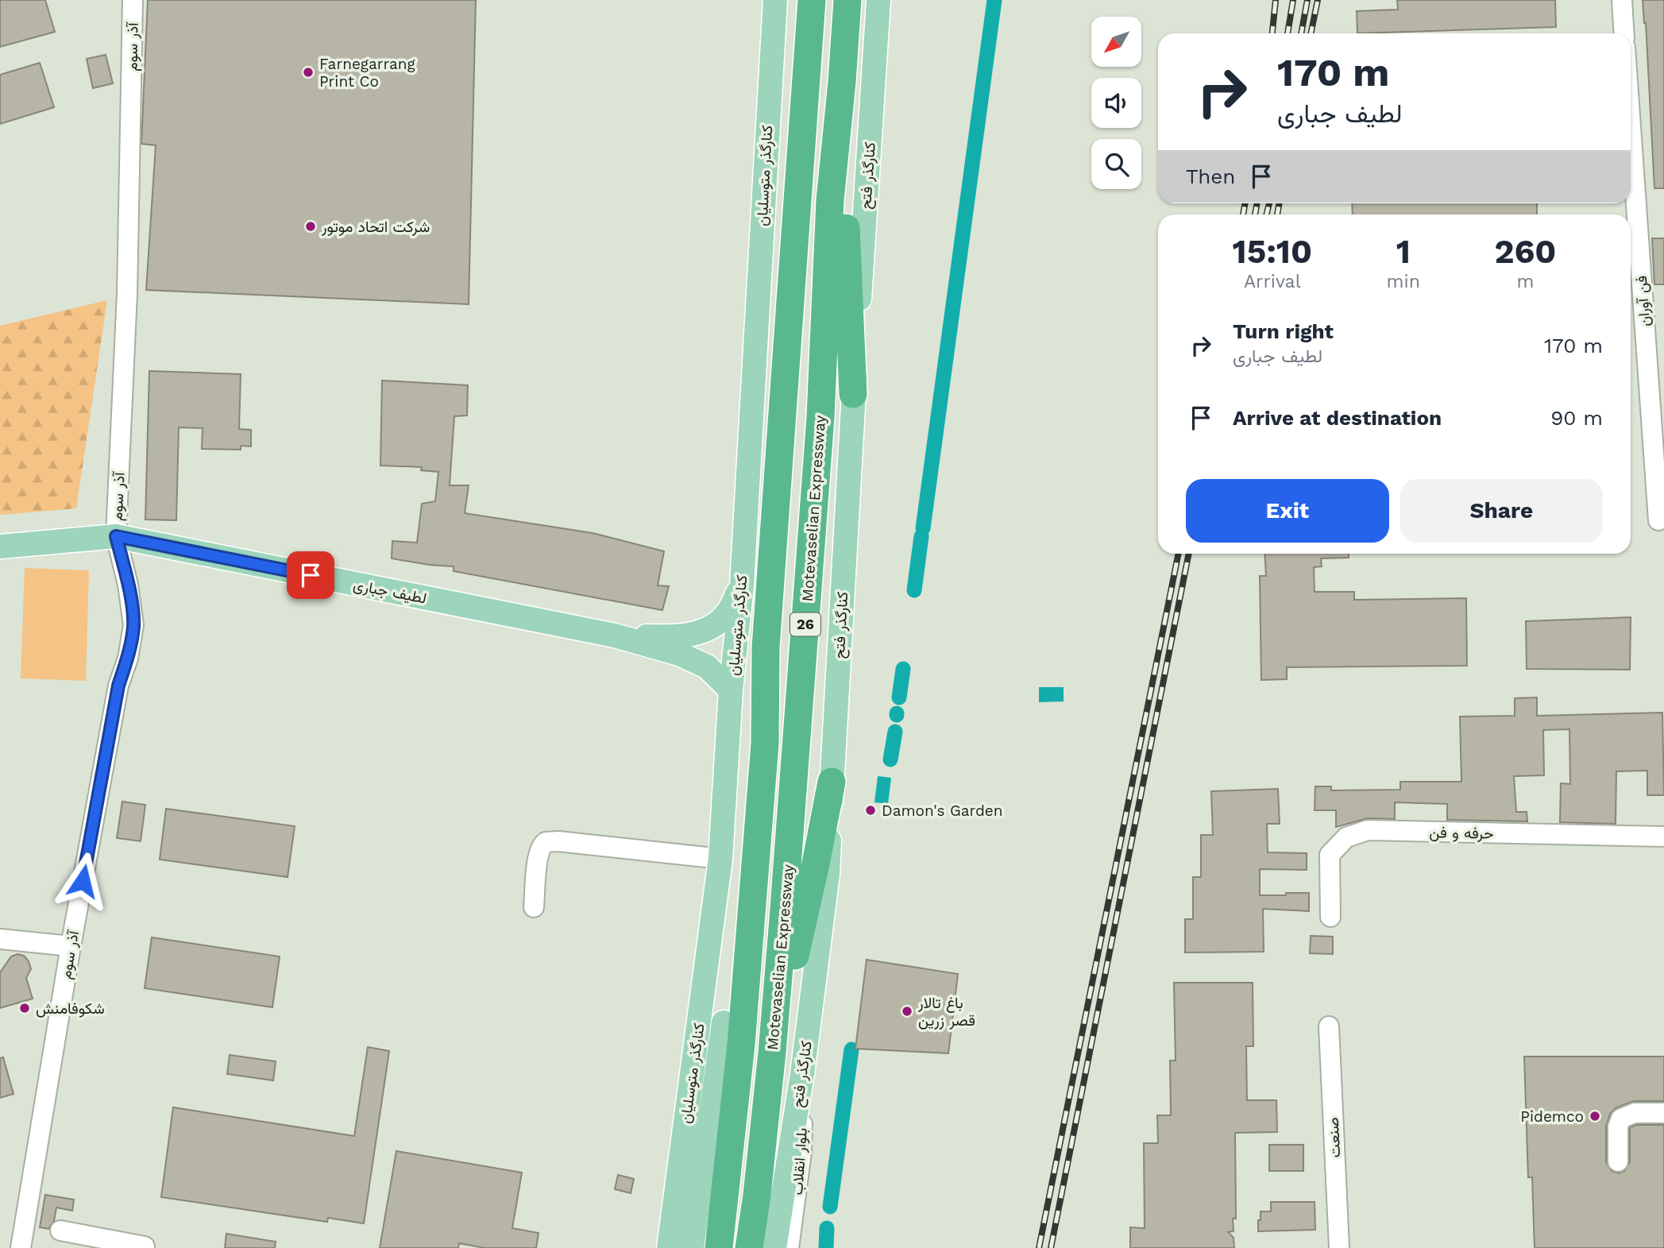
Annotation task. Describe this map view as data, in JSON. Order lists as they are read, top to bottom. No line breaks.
{"streets":{"highway":["Motevaselian Expressway","26"],"main road":["کنارگذر متوسلیان","کنارگذر فتح","لطیف جباری"],"street":["آذر سوم","فن آوران","حرفه و فن","صنعت","بلوار انقلاب"]},"crossings":[["آذر سوم","لطیف جباری"],["کنارگذر فتح","بلوار انقلاب"]],"places":["Farnegarrang Print Co","شرکت اتحاد موتور","Damon's Garden","شکوفامنش","باغ تالار قصر زرین","Pidemco"],"north":"bottom left","page":{"turn":["170 m","لطیف جباری"],"then":"Then","eta":["15:10","Arrival","1","min","260","m"],"list":[{"name":"Turn right","note":"لطیف جباری","value":"170 m"},{"name":"Arrive at destination","value":"90 m"}],"buttons":["Exit","Share"]}}
